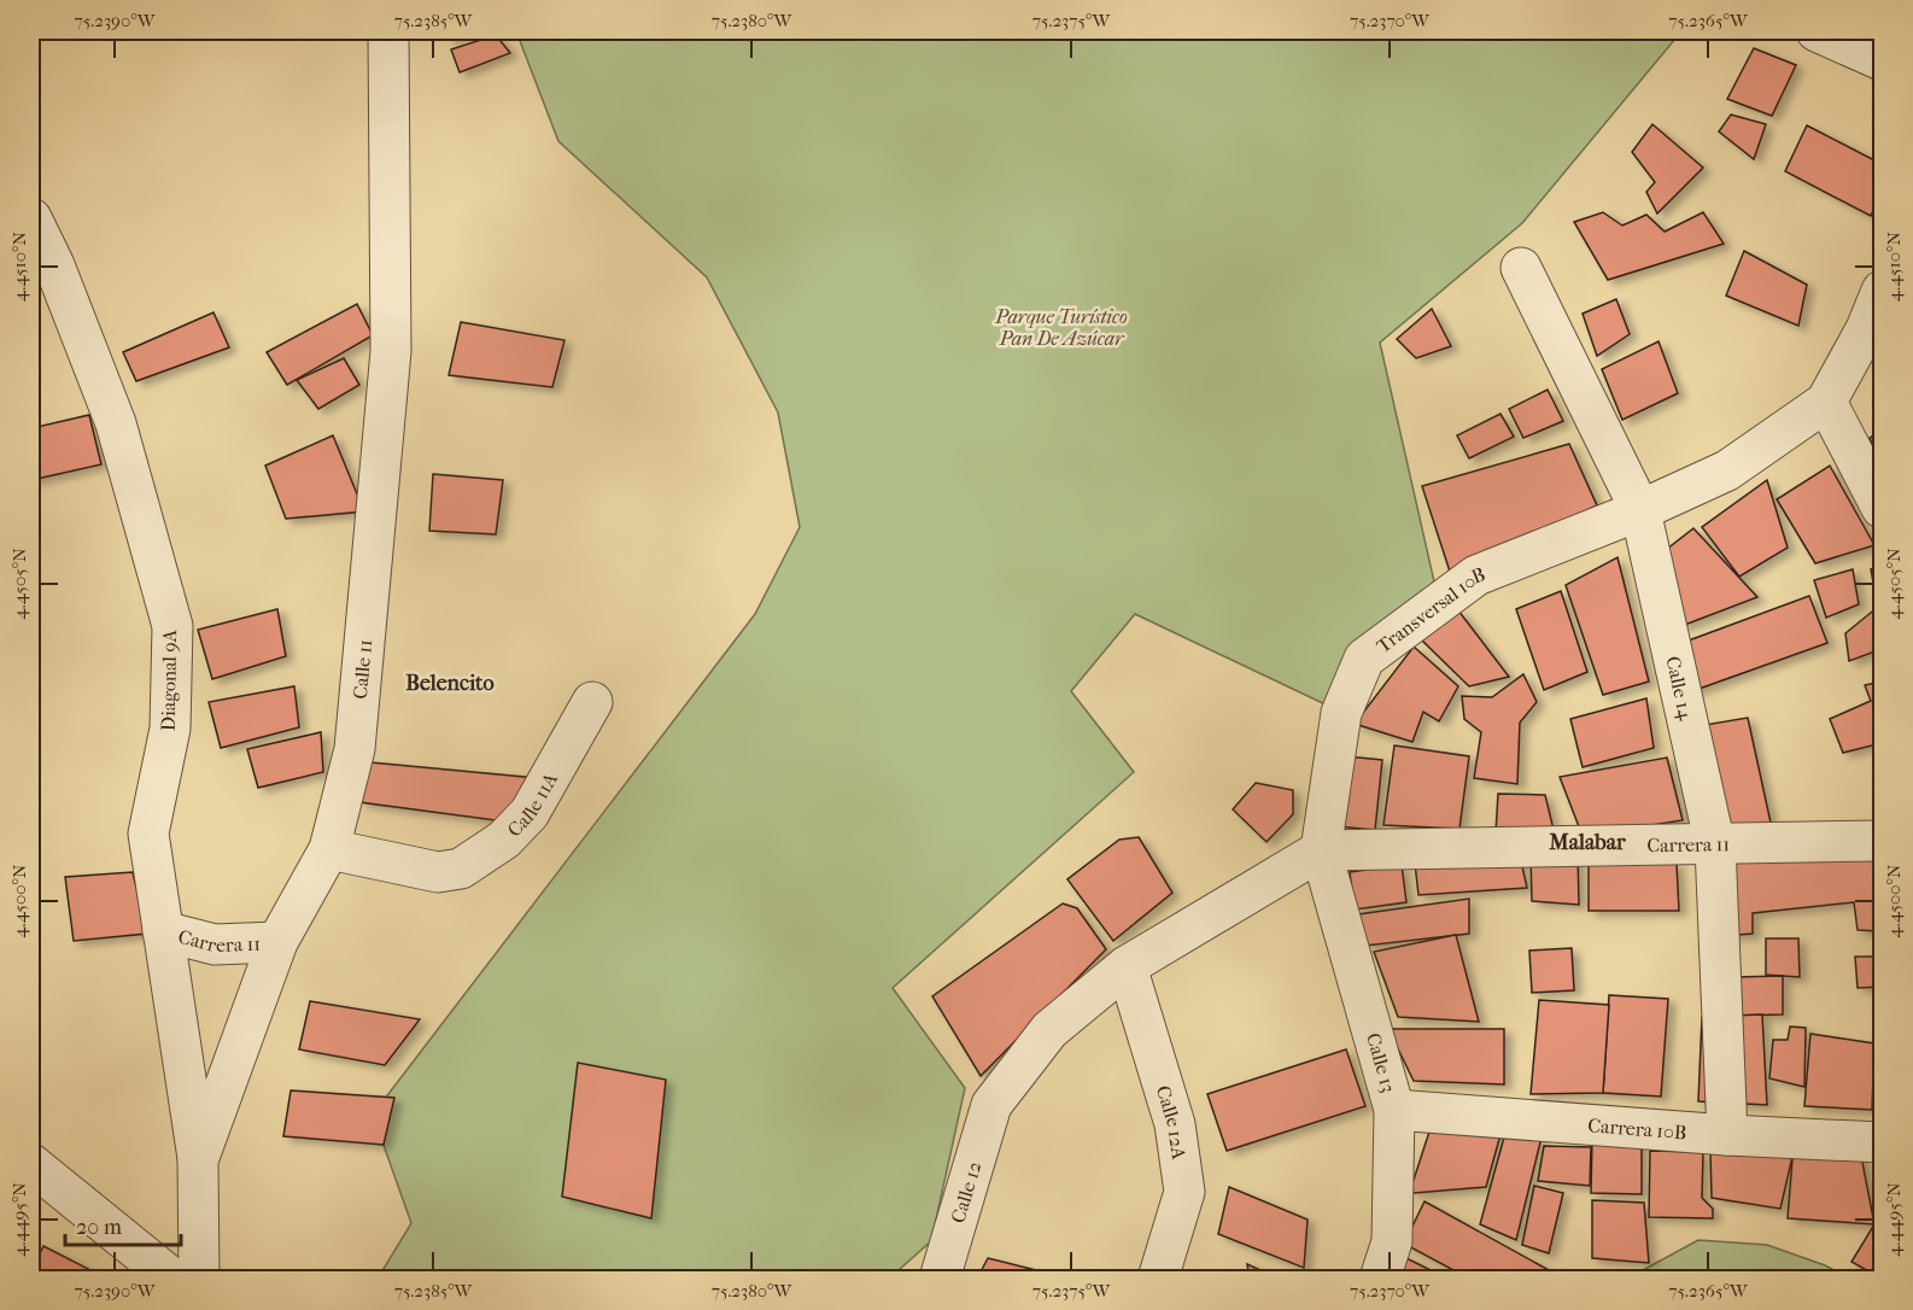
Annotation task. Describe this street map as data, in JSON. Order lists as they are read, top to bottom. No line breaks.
{"streets":{"street":["Transversal 10B","Calle 11","Diagonal 9A","Calle 14","Calle 11A","Carrera 11","Calle 13","Calle 12A","Carrera 10B","Calle 12"]},"crossings":[["Transversal 10B","Calle 14"],["Transversal 10B","Carrera 11"],["Transversal 10B","Calle 13"],["Calle 11","Diagonal 9A"],["Calle 11","Calle 11A"],["Calle 11","Carrera 11"],["Diagonal 9A","Carrera 11"],["Calle 14","Carrera 11"],["Calle 14","Carrera 10B"],["Carrera 11","Calle 13"],["Calle 13","Carrera 10B"],["Calle 12A","Calle 12"]],"districts":["Belencito","Malabar"],"parks":["Parque Turístico Pan De Azúcar"],"scale_bar":"20 m","coordinates":["75.2390°W","75.2385°W","75.2380°W","75.2375°W","75.2370°W","75.2365°W","4.4510°N","4.4505°N","4.4500°N","4.4495°N"]}
